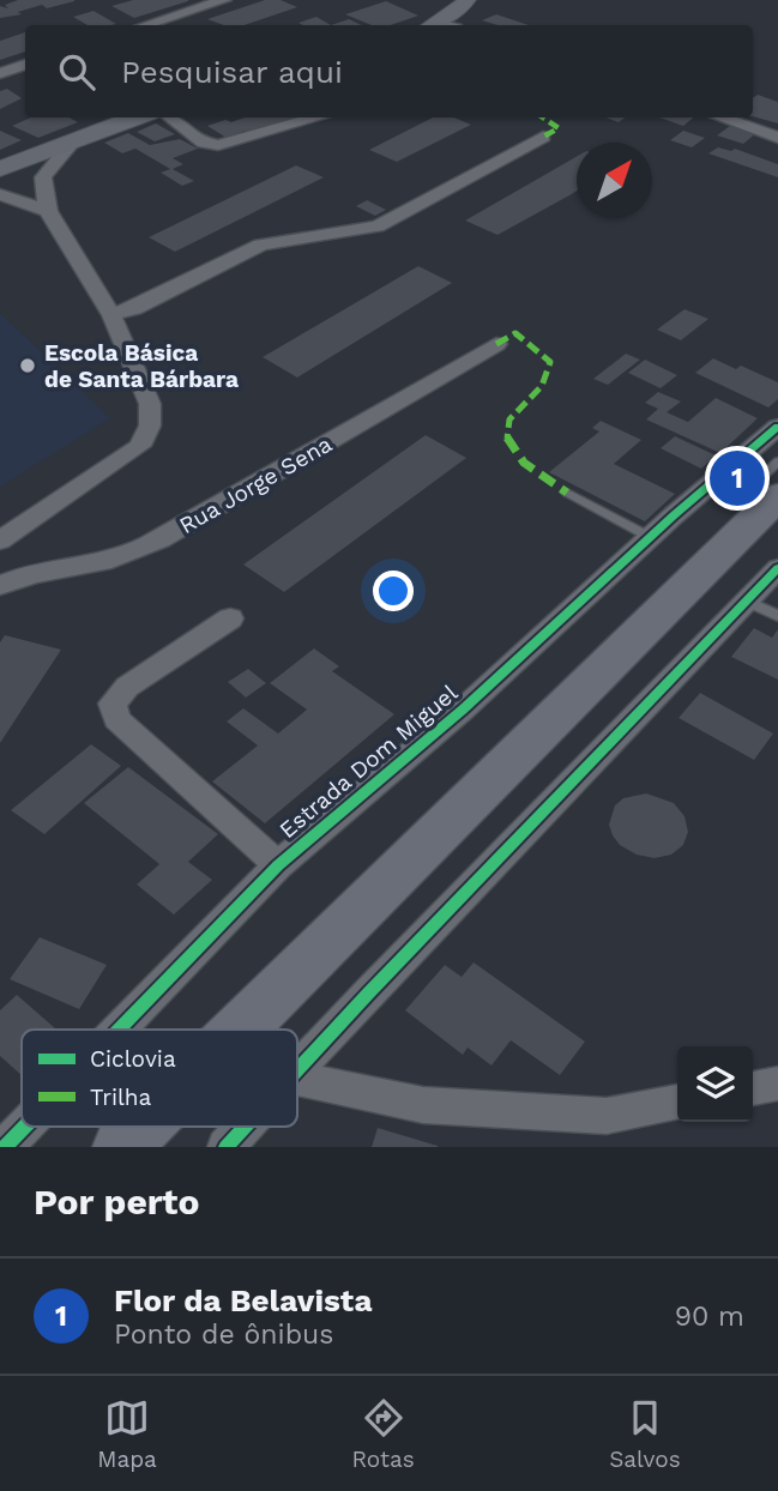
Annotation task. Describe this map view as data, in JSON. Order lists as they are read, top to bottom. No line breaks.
{"streets":{"street":["Rua Jorge Sena","Estrada Dom Miguel"]},"places":["Escola Básica de Santa Bárbara"],"legend":["Ciclovia","Trilha"],"north":"top right","page":{"search":"Pesquisar aqui","pins":"1","heading":"Por perto","list":[{"mark":"1","name":"Flor da Belavista","note":"Ponto de ônibus","value":"90 m"}],"nav":["Mapa","Rotas","Salvos"]}}
